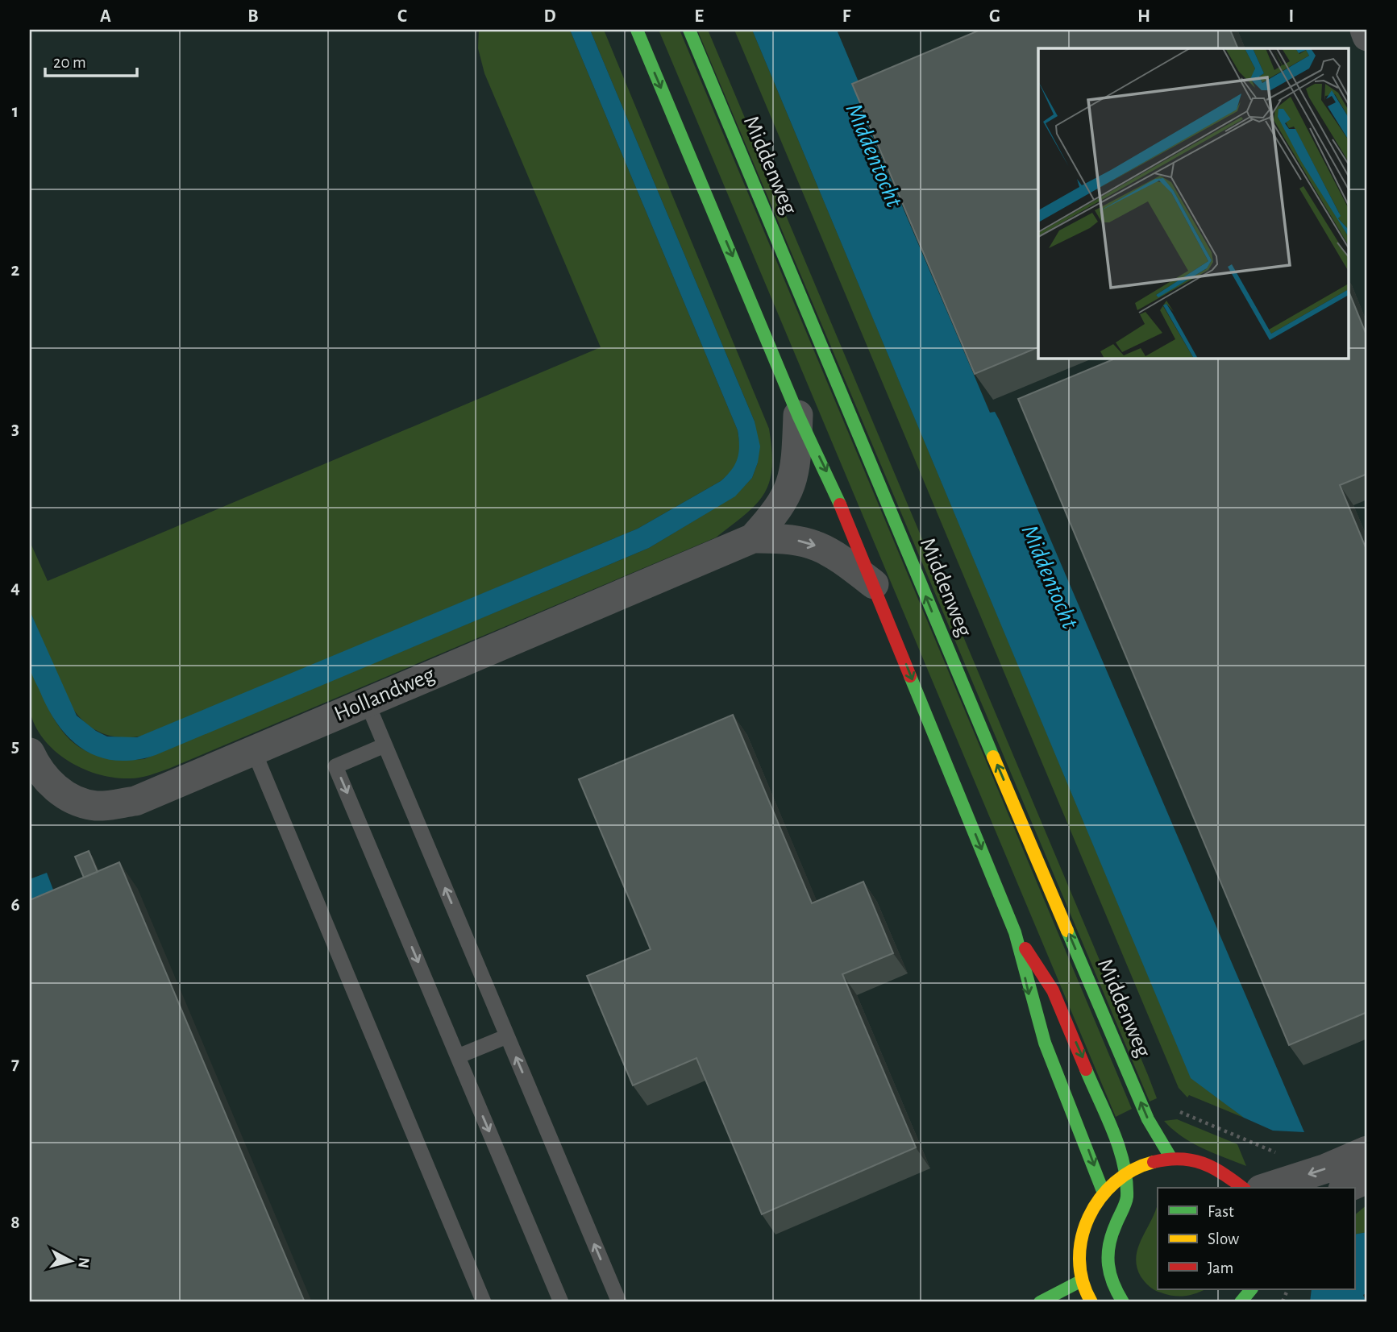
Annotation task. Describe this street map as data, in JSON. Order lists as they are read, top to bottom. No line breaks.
{"streets":{"street":["Middenweg","Hollandweg"]},"water":["Middentocht"],"legend":["Fast","Slow","Jam"],"scale_bar":"20 m","north":"right","grid":{"columns":["A","B","C","D","E","F","G","H","I"],"rows":["1","2","3","4","5","6","7","8"]}}
